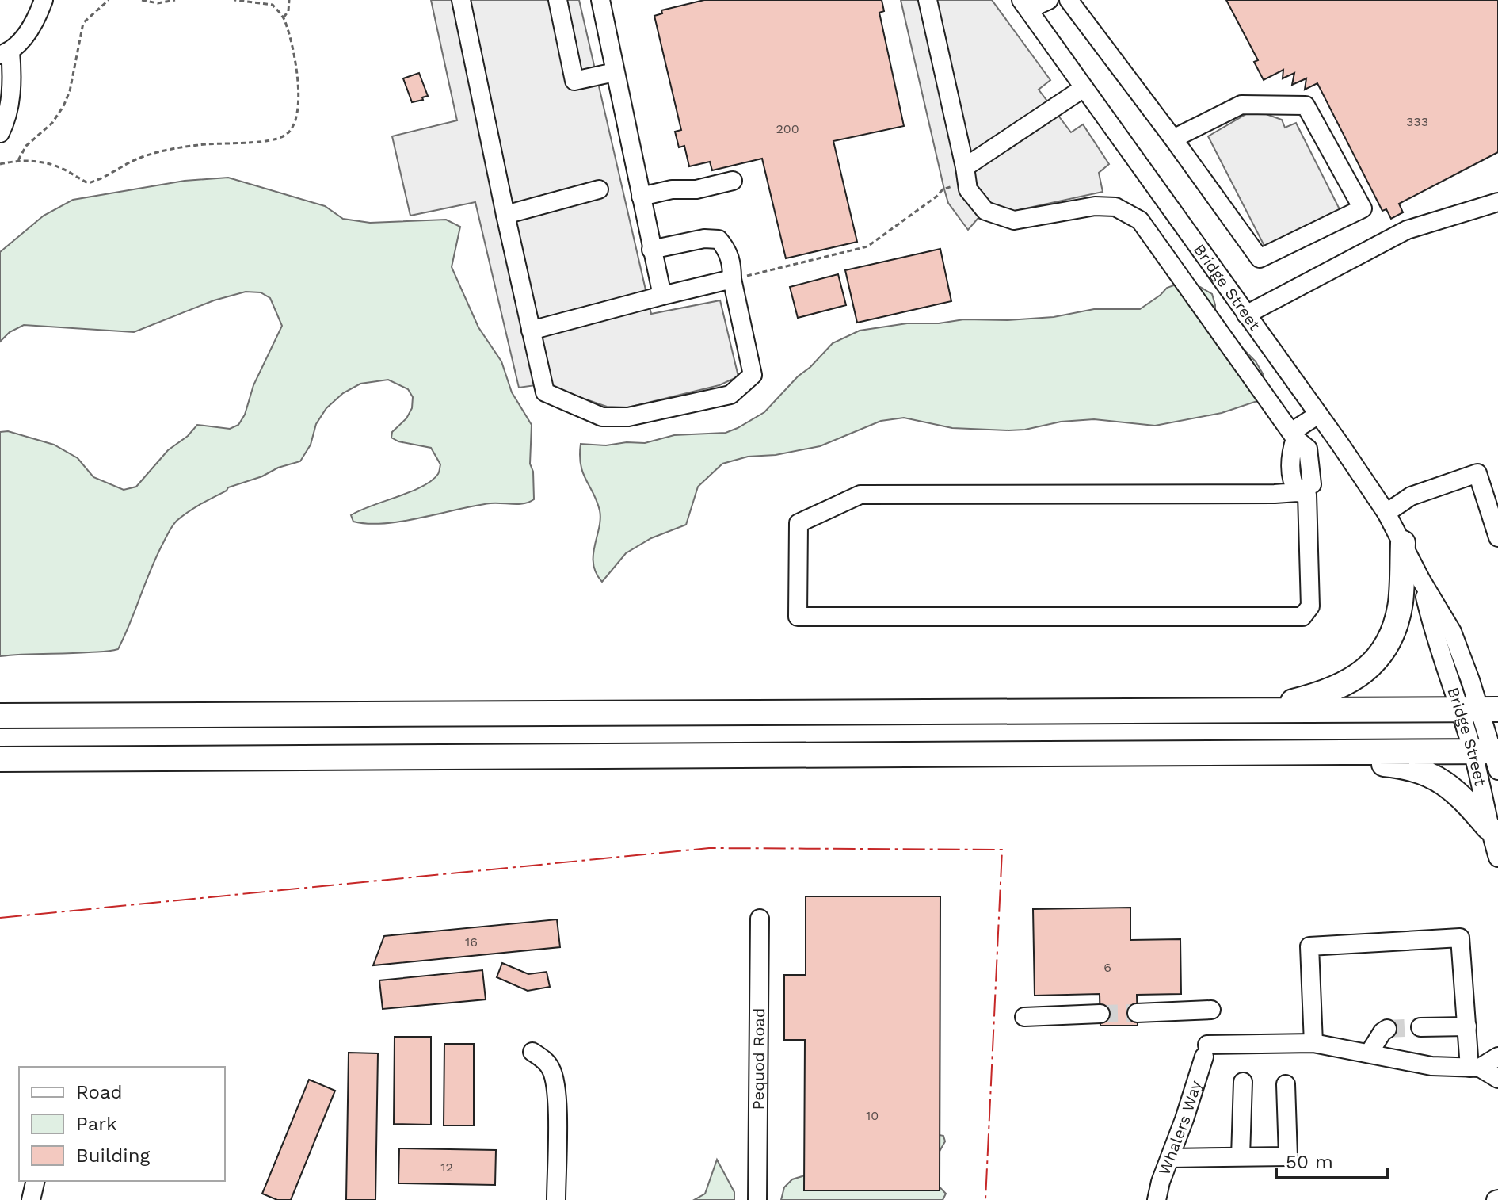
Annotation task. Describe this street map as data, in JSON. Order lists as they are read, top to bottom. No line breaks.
{"streets":{"street":["Bridge Street","Pequod Road","Whalers Way"]},"house_numbers":["333","200","16","6","10","12"],"legend":["Road","Park","Building"],"scale_bar":"50 m"}
